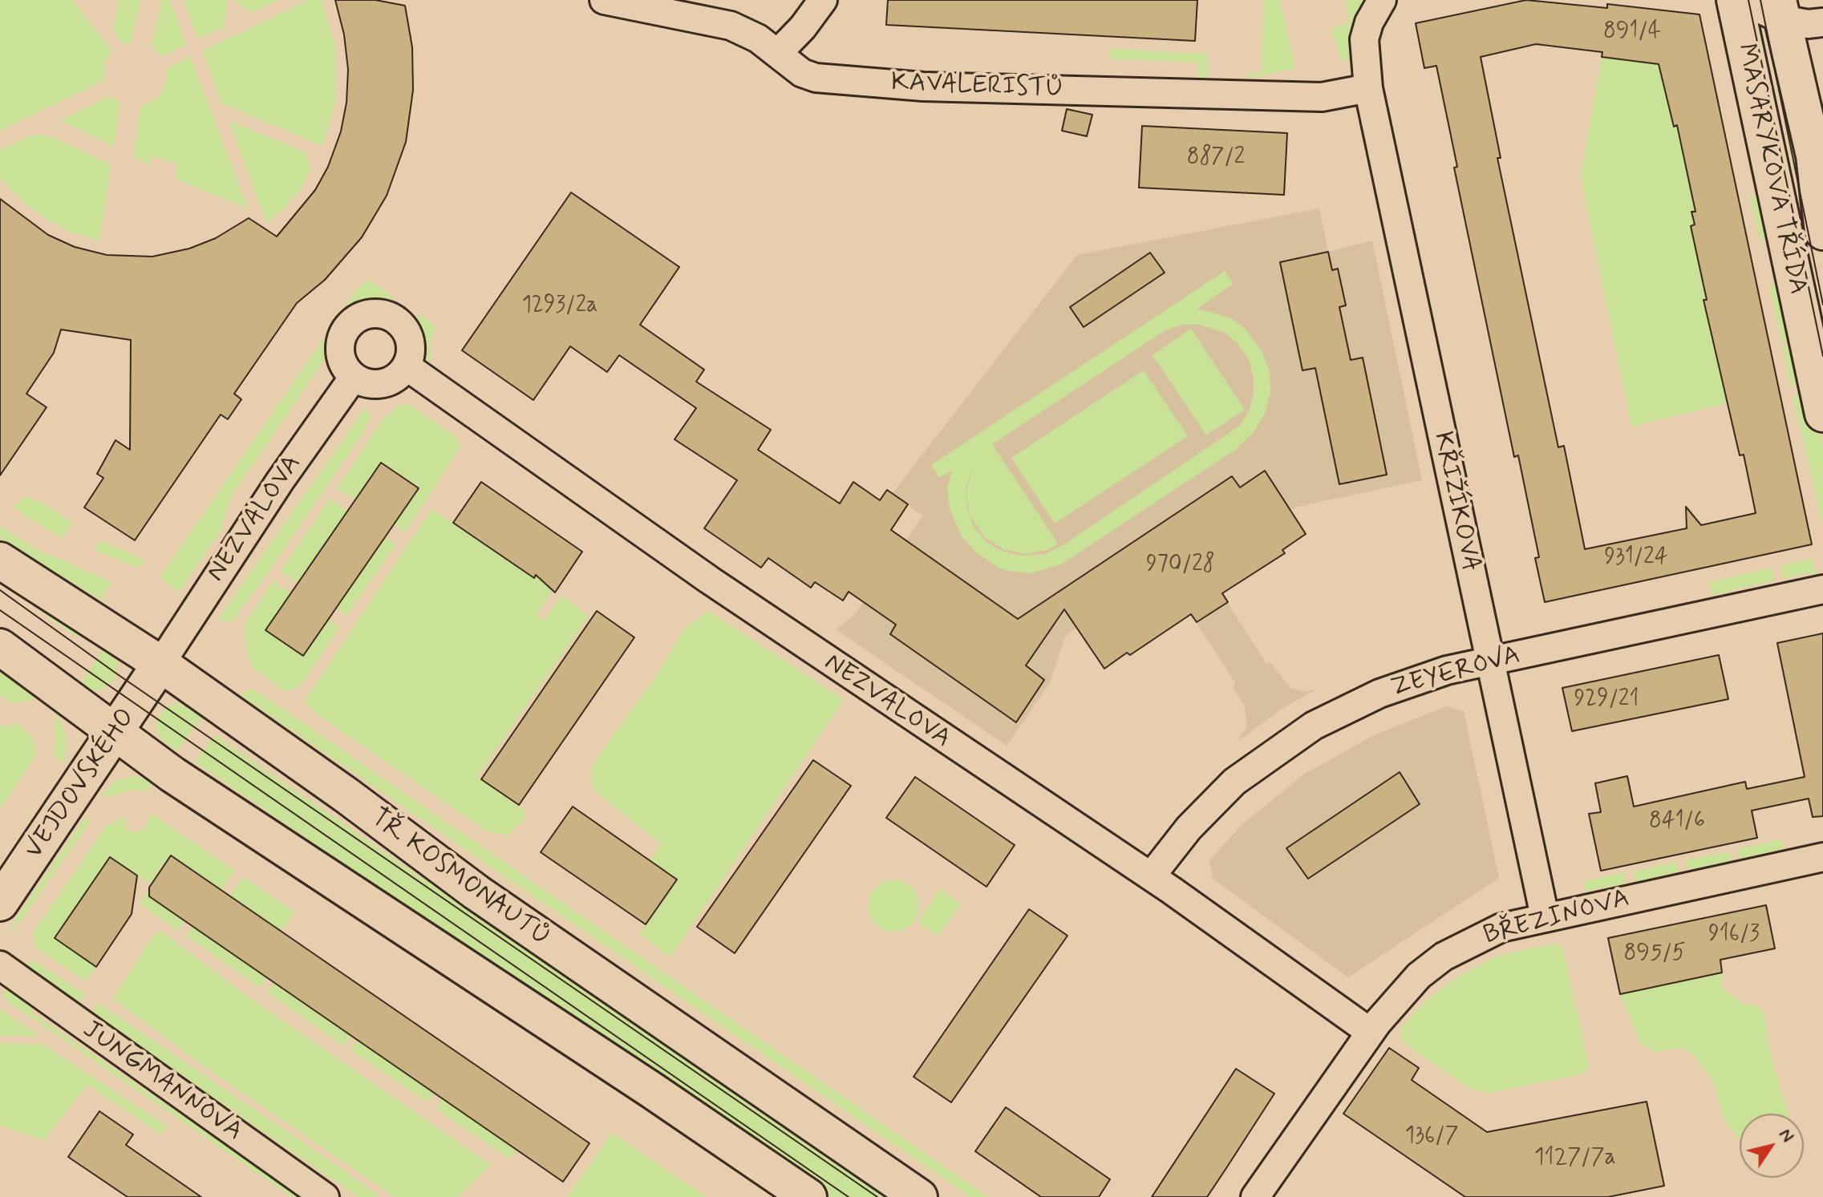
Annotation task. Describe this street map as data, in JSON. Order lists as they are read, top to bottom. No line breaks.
{"streets":{"street":["KAVALERISTŮ","MASARYKOVA TŘÍDA","KŘIŽÍKOVA","NEZVALOVA","ZEYEROVA","VEJDOVSKÉHO","TŘ. KOSMONAUTŮ","BŘEZINOVA","JUNGMANNOVA"]},"crossings":[["KAVALERISTŮ","KŘIŽÍKOVA"],["KŘIŽÍKOVA","ZEYEROVA"],["KŘIŽÍKOVA","BŘEZINOVA"],["NEZVALOVA","ZEYEROVA"],["NEZVALOVA","VEJDOVSKÉHO"],["NEZVALOVA","TŘ. KOSMONAUTŮ"],["NEZVALOVA","BŘEZINOVA"],["VEJDOVSKÉHO","TŘ. KOSMONAUTŮ"]],"house_numbers":["891/4","887/2","1293/2a","931/24","970/28","929/21","841/6","916/3","895/5","136/7","1127/7a"],"north":"top right"}
